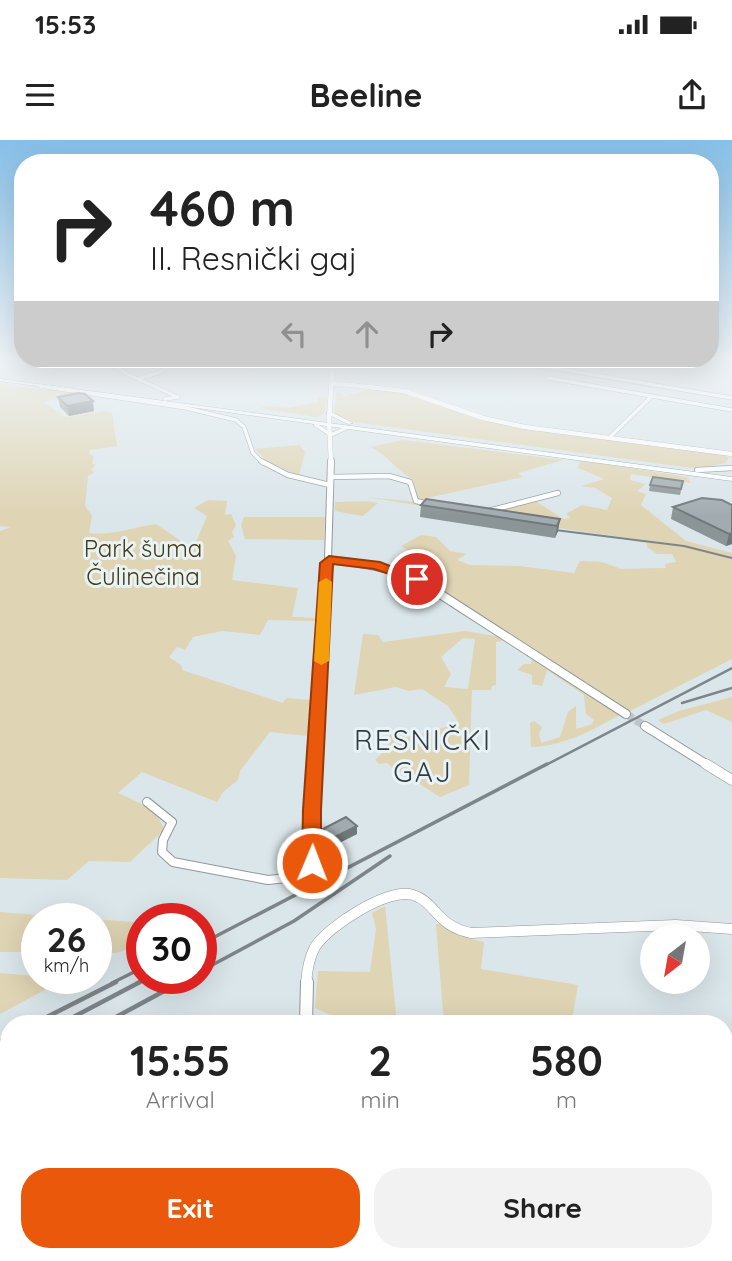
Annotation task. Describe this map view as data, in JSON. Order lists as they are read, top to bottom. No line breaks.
{"districts":["RESNIČKI GAJ"],"parks":["Park šuma Čulinečina"],"north":"bottom left","page":{"status":"15:53","header":"Beeline","turn":["460 m","II. Resnički gaj"],"speed":"26 km/h","limit":"30","eta":["15:55","Arrival","2","min","580","m"],"buttons":["Exit","Share"]}}
